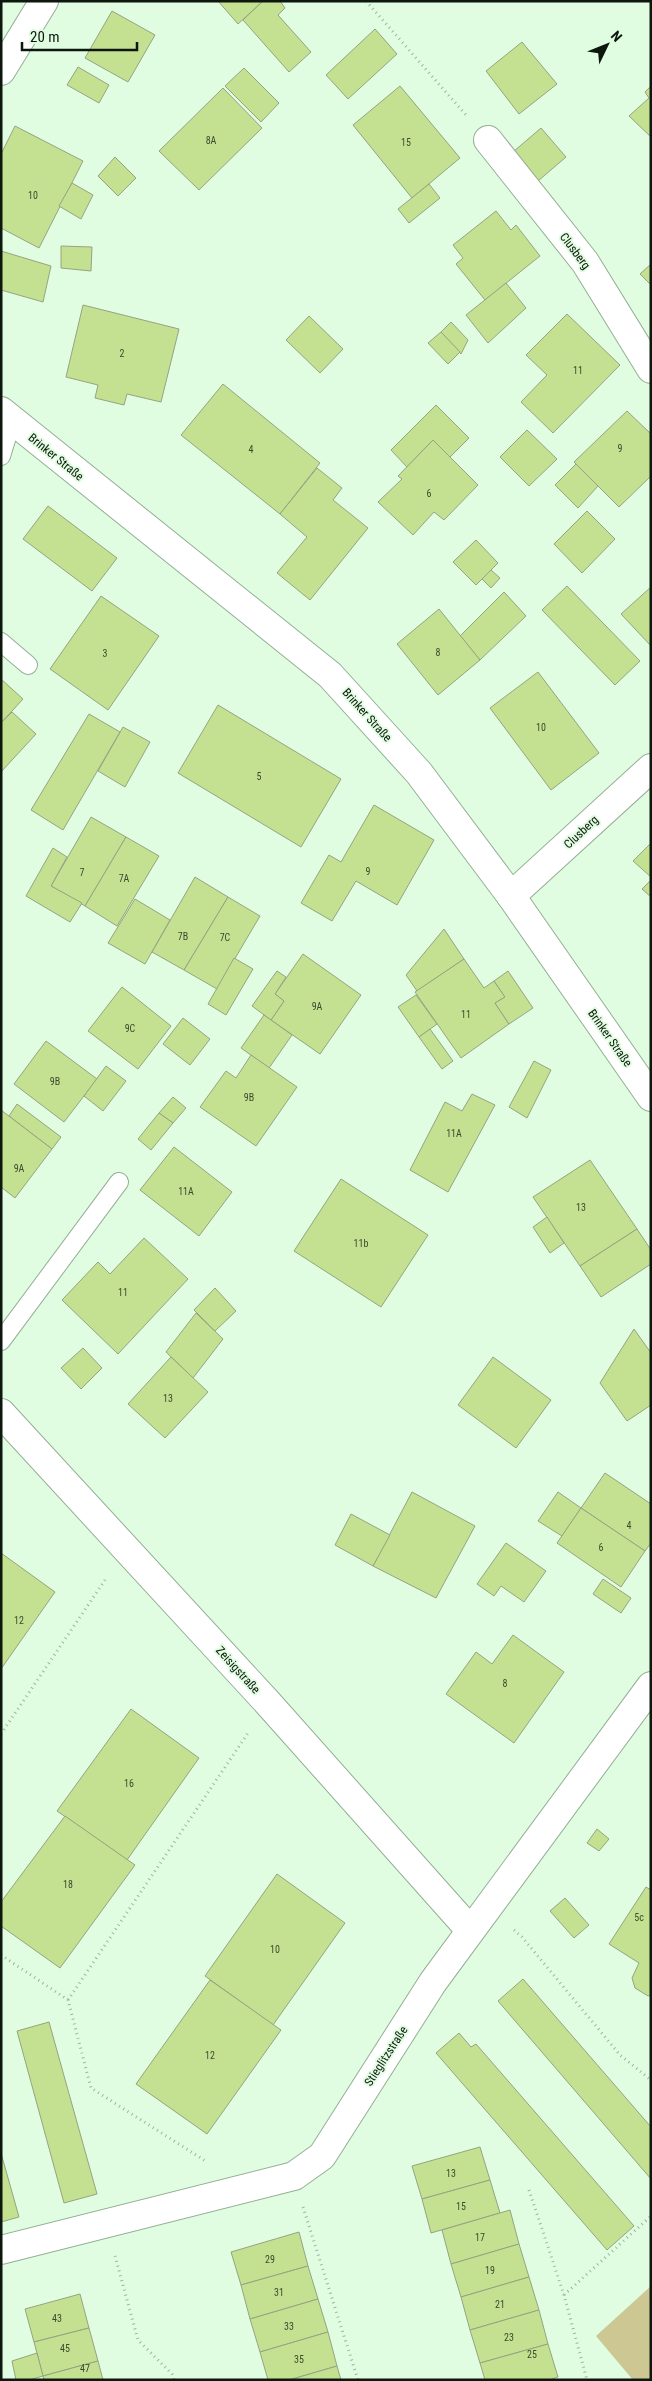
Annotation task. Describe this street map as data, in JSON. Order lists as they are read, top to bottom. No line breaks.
{"streets":{"street":["Clusberg","Brinker Straße","Zeisigstraße","Stieglitzstraße"]},"crossings":[["Clusberg","Brinker Straße"],["Zeisigstraße","Stieglitzstraße"]],"house_numbers":["8A","15","10","2","11","9","4","6","8","3","10","5","9","7","7A","7B","7C","9A","11","9C","9B","9B","11A","9A","11A","13","11b","11","13","4","6","12","8","16","18","5c","10","12","13","15","17","29","19","31","21","43","33","23","45","25","35","47"],"scale_bar":"20 m","north":"top right"}
